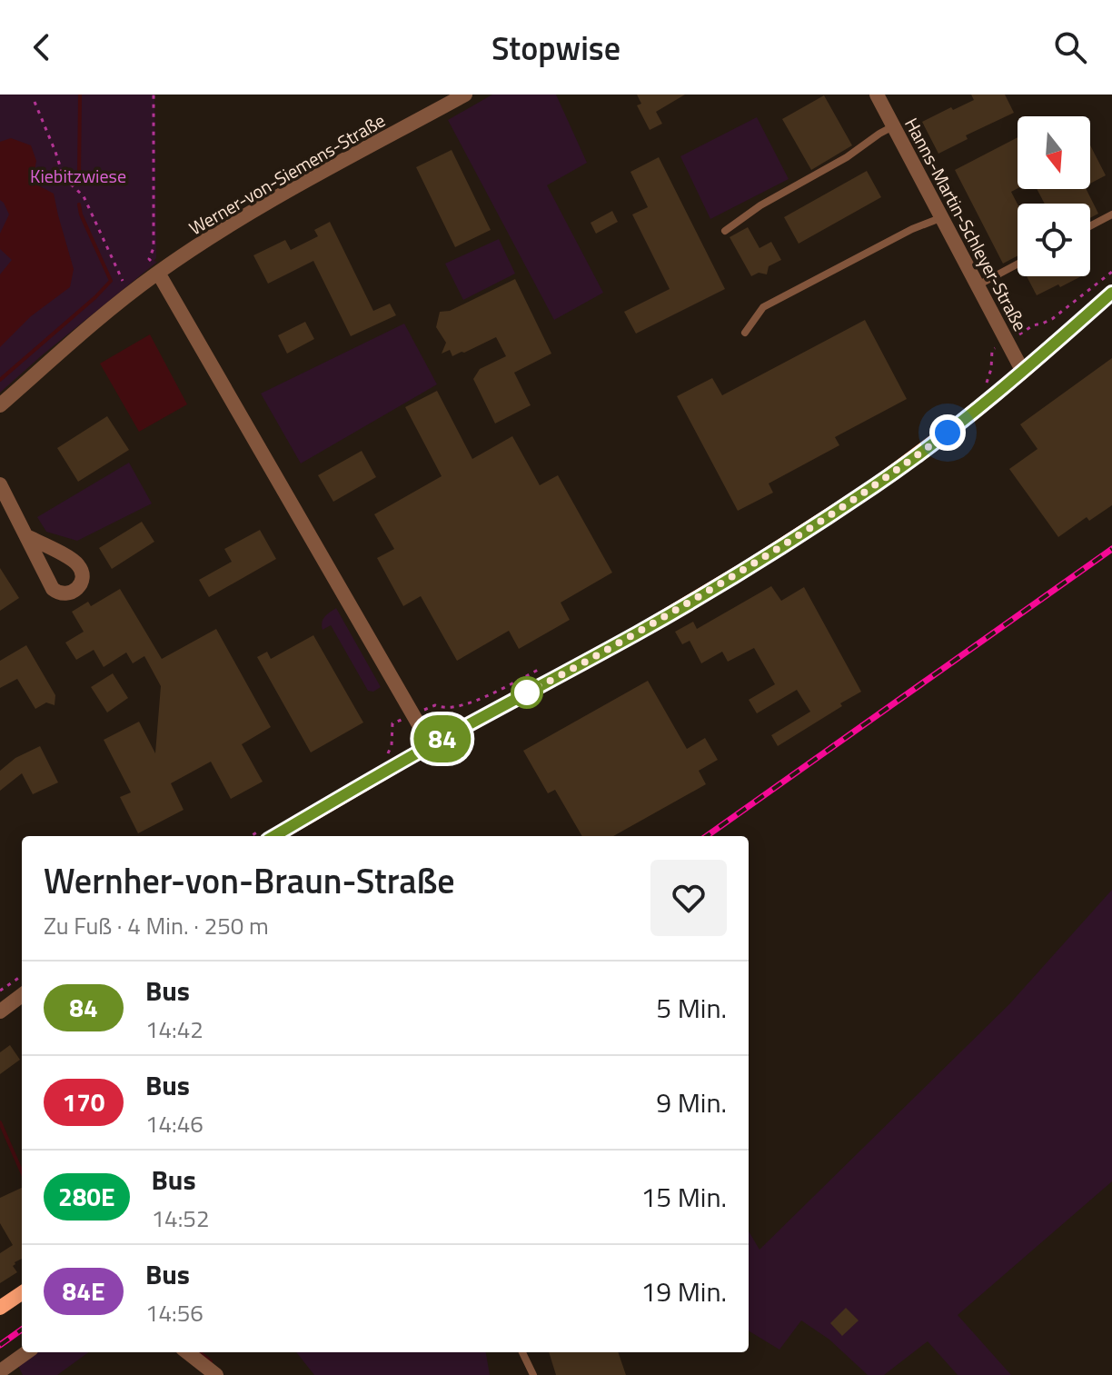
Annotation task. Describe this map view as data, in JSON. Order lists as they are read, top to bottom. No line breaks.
{"streets":{"street":["Werner-von-Siemens-Straße","Hanns-Martin-Schleyer-Straße"]},"parks":["Kiebitzwiese"],"lines":["bus line 84"],"north":"bottom","page":{"header":"Stopwise","on_map":"84","heading":["Wernher-von-Braun-Straße","Zu Fuß · 4 Min. · 250 m"],"list":[{"mark":"84","name":"Bus","note":"14:42","value":"5 Min."},{"mark":"170","name":"Bus","note":"14:46","value":"9 Min."},{"mark":"280E","name":"Bus","note":"14:52","value":"15 Min."},{"mark":"84E","name":"Bus","note":"14:56","value":"19 Min."}]}}
